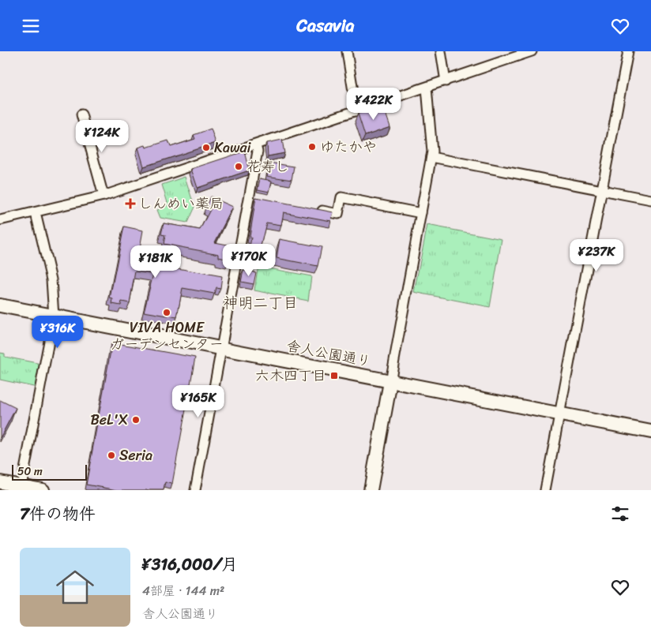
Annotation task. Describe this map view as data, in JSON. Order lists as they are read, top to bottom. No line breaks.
{"streets":{"street":["舎人公園通り"]},"districts":["神明二丁目"],"places":{"other":["ゆたかや","Kawai","花寿し","VIVA HOME ガーデンセンター","BeL'X","Seria"],"health":["しんめい薬局"],"transit":["六木四丁目"]},"scale_bar":"50 m","page":{"header":"Casavia","price":["¥422K","¥124K","¥237K","¥170K","¥181K","¥316K","¥165K"],"scale":"50 m","heading":"7件の物件","list":[{"name":"¥316,000/月","note":"4部屋 · 144 m² · 舎人公園通り"}]}}
